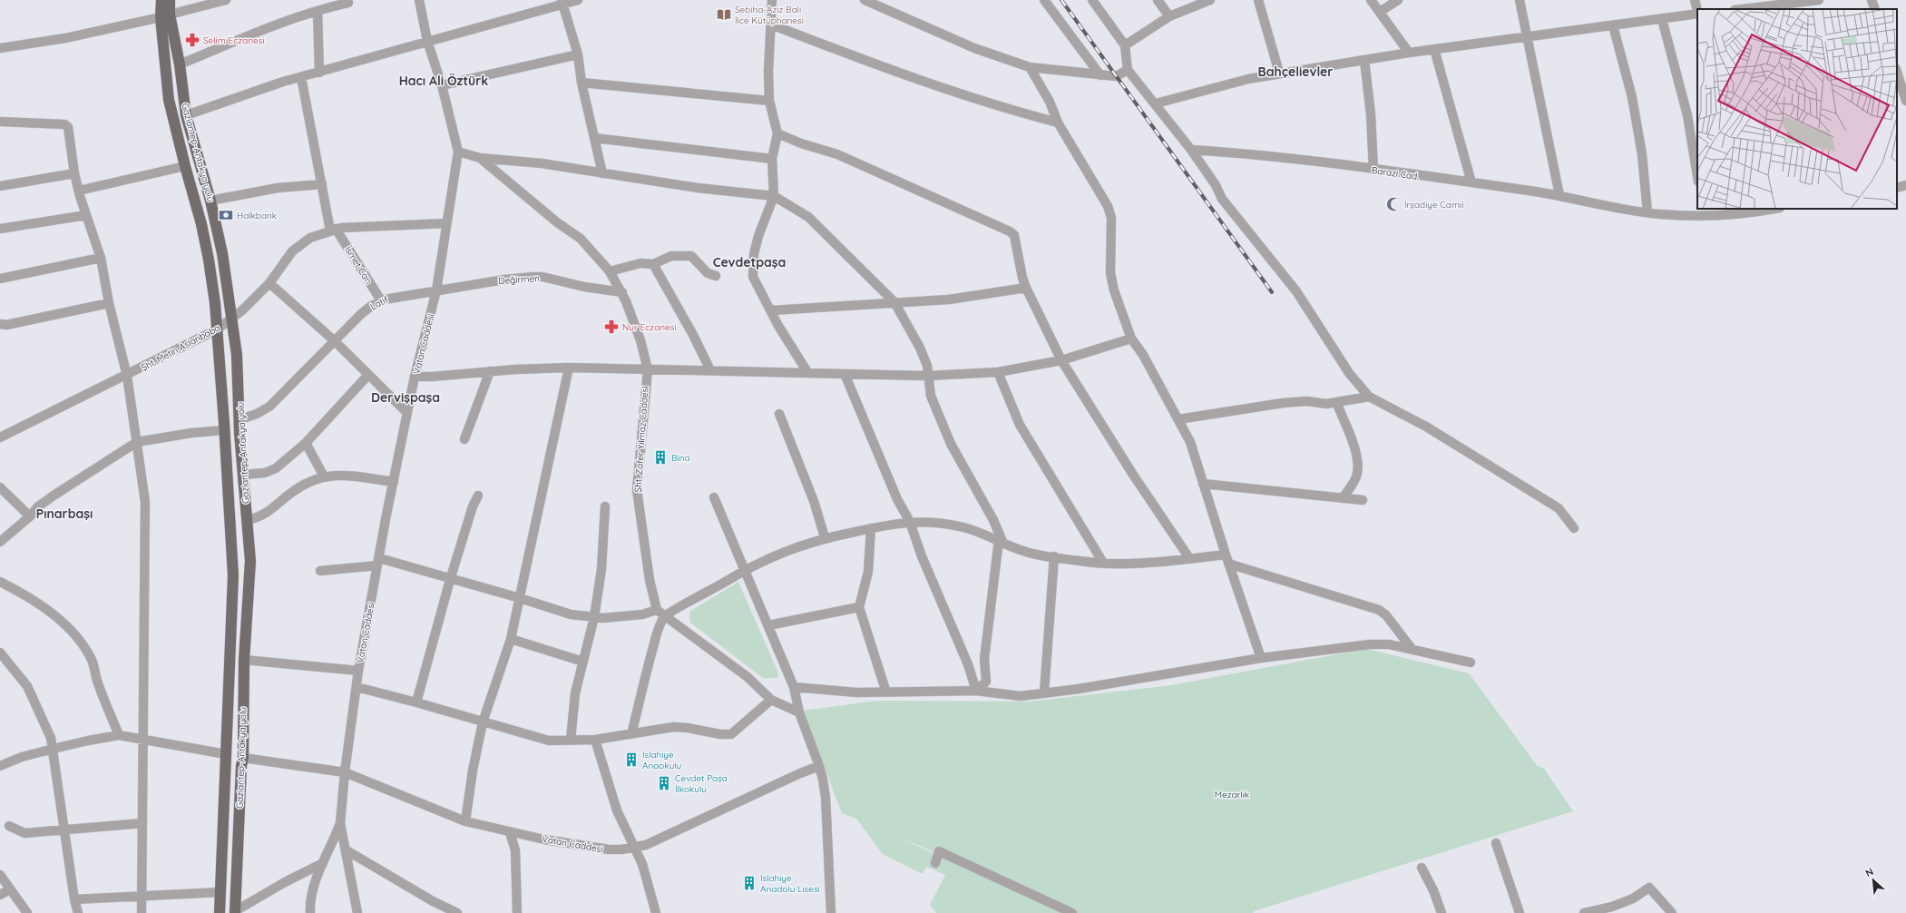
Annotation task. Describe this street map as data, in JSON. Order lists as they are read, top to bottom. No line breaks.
{"streets":{"main road":["Gaziantep-Antakya yolu"],"street":["Barazi Cad.","İsmet Can","Değirmen","Latif","Vatan Caddesi","Şht. Metin Aslanbaba","Şht. Zafer Yılmaz Caddesi"]},"crossings":[["Gaziantep-Antakya yolu","Latif"],["Gaziantep-Antakya yolu","Şht. Metin Aslanbaba"],["İsmet Can","Latif"],["İsmet Can","Şht. Metin Aslanbaba"],["Değirmen","Latif"],["Değirmen","Vatan Caddesi"],["Değirmen","Şht. Zafer Yılmaz Caddesi"],["Latif","Vatan Caddesi"],["Vatan Caddesi","Şht. Metin Aslanbaba"]],"districts":["Bahçelievler","Hacı Ali Öztürk","Cevdetpaşa","Dervişpaşa","Pınarbaşı"],"parks":["Mezarlık"],"places":{"library":["Sebiha-Aziz Bali İlçe Kütüphanesi"],"pharmacy":["Selim Eczanesi","Nur Eczanesi"],"mosque":["İrşadiye Camii"],"bank":["Halkbank"],"building":["Bina","Islahiye Anaokulu","Cevdet Paşa İlkokulu","Islahiye Anadolu Lisesi"]},"north":"top left"}
